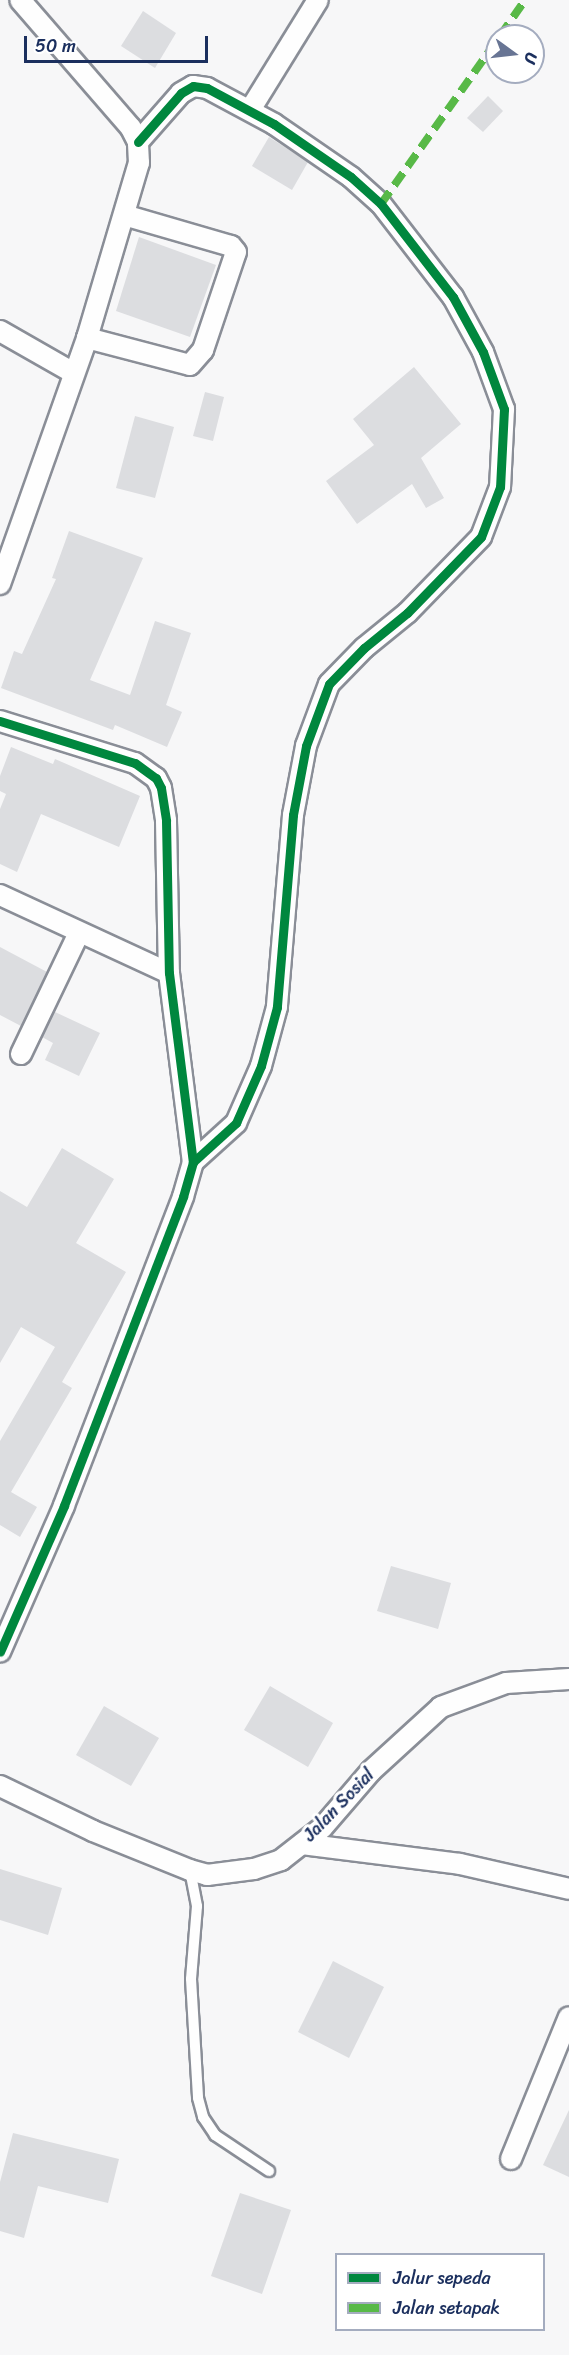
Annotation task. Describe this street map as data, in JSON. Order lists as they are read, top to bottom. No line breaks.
{"streets":{"street":["Jalan Sosial"]},"legend":["Jalur sepeda","Jalan setapak"],"scale_bar":"50 m","north":"right"}
